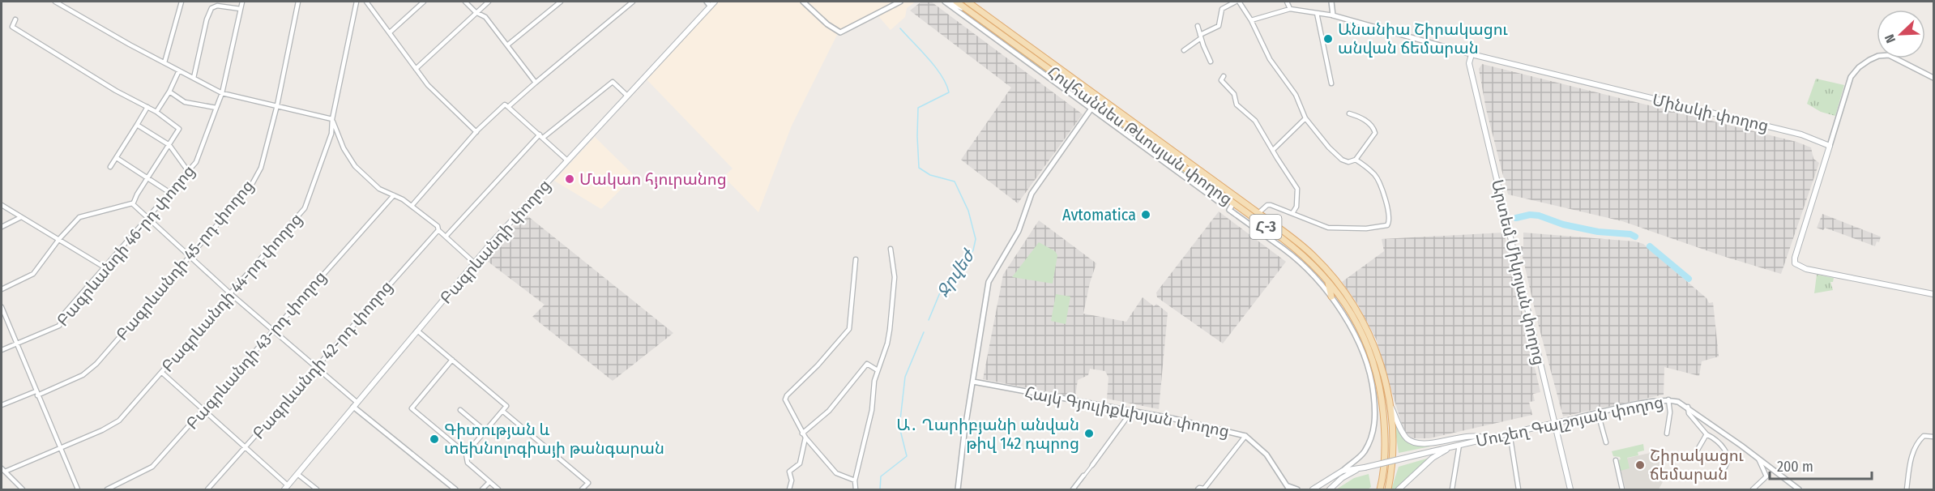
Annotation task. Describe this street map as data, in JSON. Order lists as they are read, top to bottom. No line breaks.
{"streets":{"main road":["Մինսկի փողոց","Հովհաննես Թևոսյան փողոց","Հ-3","Բագրևանդի փողոց","Արտեմ Միկոյան փողոց","Մուշեղ Գալշոյան փողոց"],"street":["Բագրևանդի 46-րդ փողոց","Բագրևանդի 45-րդ փողոց","Բագրևանդի 44-րդ փողոց","Բագրևանդի 43-րդ փողոց","Բագրևանդի 42-րդ փողոց","Հայկ Գյուլիքևխյան փողոց"]},"crossings":[["Մինսկի փողոց","Արտեմ Միկոյան փողոց"],["Արտեմ Միկոյան փողոց","Մուշեղ Գալշոյան փողոց"]],"water":["Ջրվեժ"],"places":["Անանիա Շիրակացու անվան ճեմարան","Մակաո հյուրանոց","Avtomatica","Ա․ Ղարիբյանի անվան թիվ 142 դպրոց","Գիտության և տեխնոլոգիայի թանգարան","Շիրակացու ճեմարան"],"scale_bar":"200 m","north":"bottom left"}
